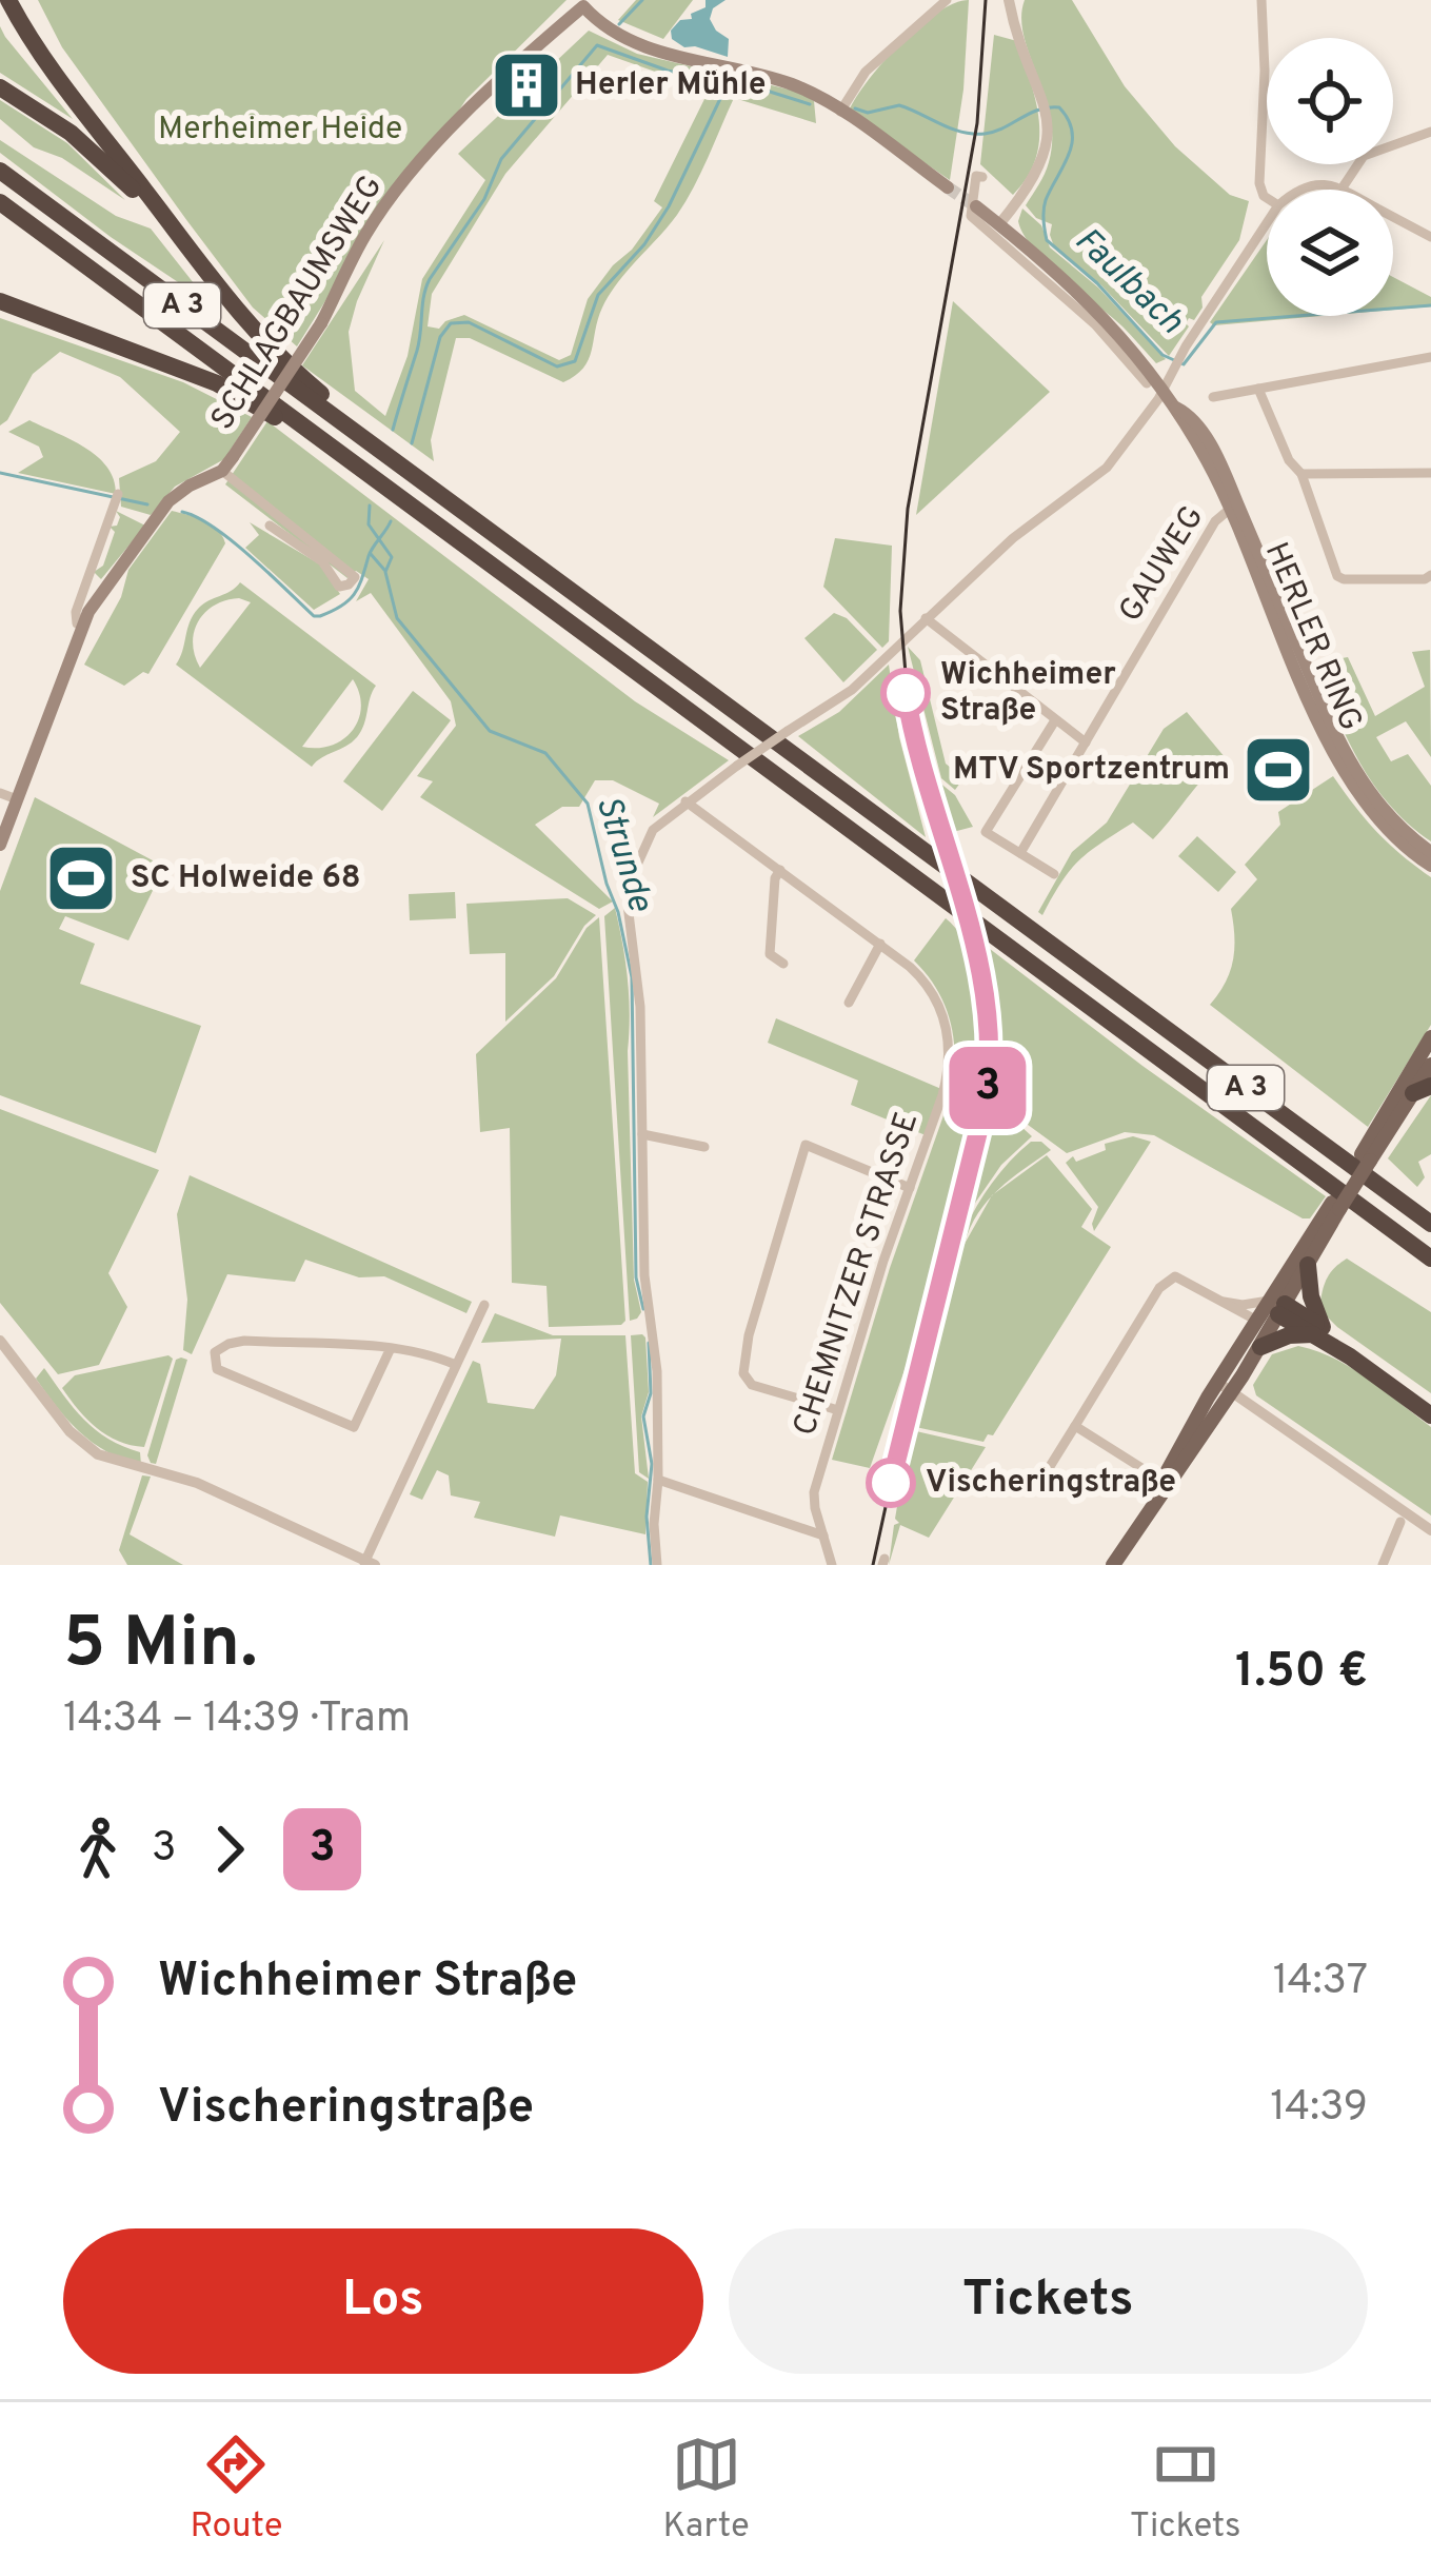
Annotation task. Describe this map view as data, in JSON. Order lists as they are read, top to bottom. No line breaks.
{"streets":{"highway":["A 3"],"main road":["SCHLAGBAUMSWEG","HERLER RING"],"street":["GAUWEG","CHEMNITZER STRASSE"]},"crossings":[["GAUWEG","HERLER RING"]],"water":["Faulbach","Strunde"],"parks":["Merheimer Heide"],"places":{"building":["Herler Mühle"],"other":["Wichheimer Straße","Vischeringstraße"],"sports":["MTV Sportzentrum","SC Holweide 68"]},"lines":["tram line 3"],"page":{"on_map":"3","heading":["5 Min.","14:34 – 14:39 · Tram","1.50 €"],"legs":["3","3"],"list":[{"name":"Wichheimer Straße","value":"14:37"},{"name":"Vischeringstraße","value":"14:39"}],"buttons":["Los","Tickets"],"tabs":["Route","Karte","Tickets"]}}
